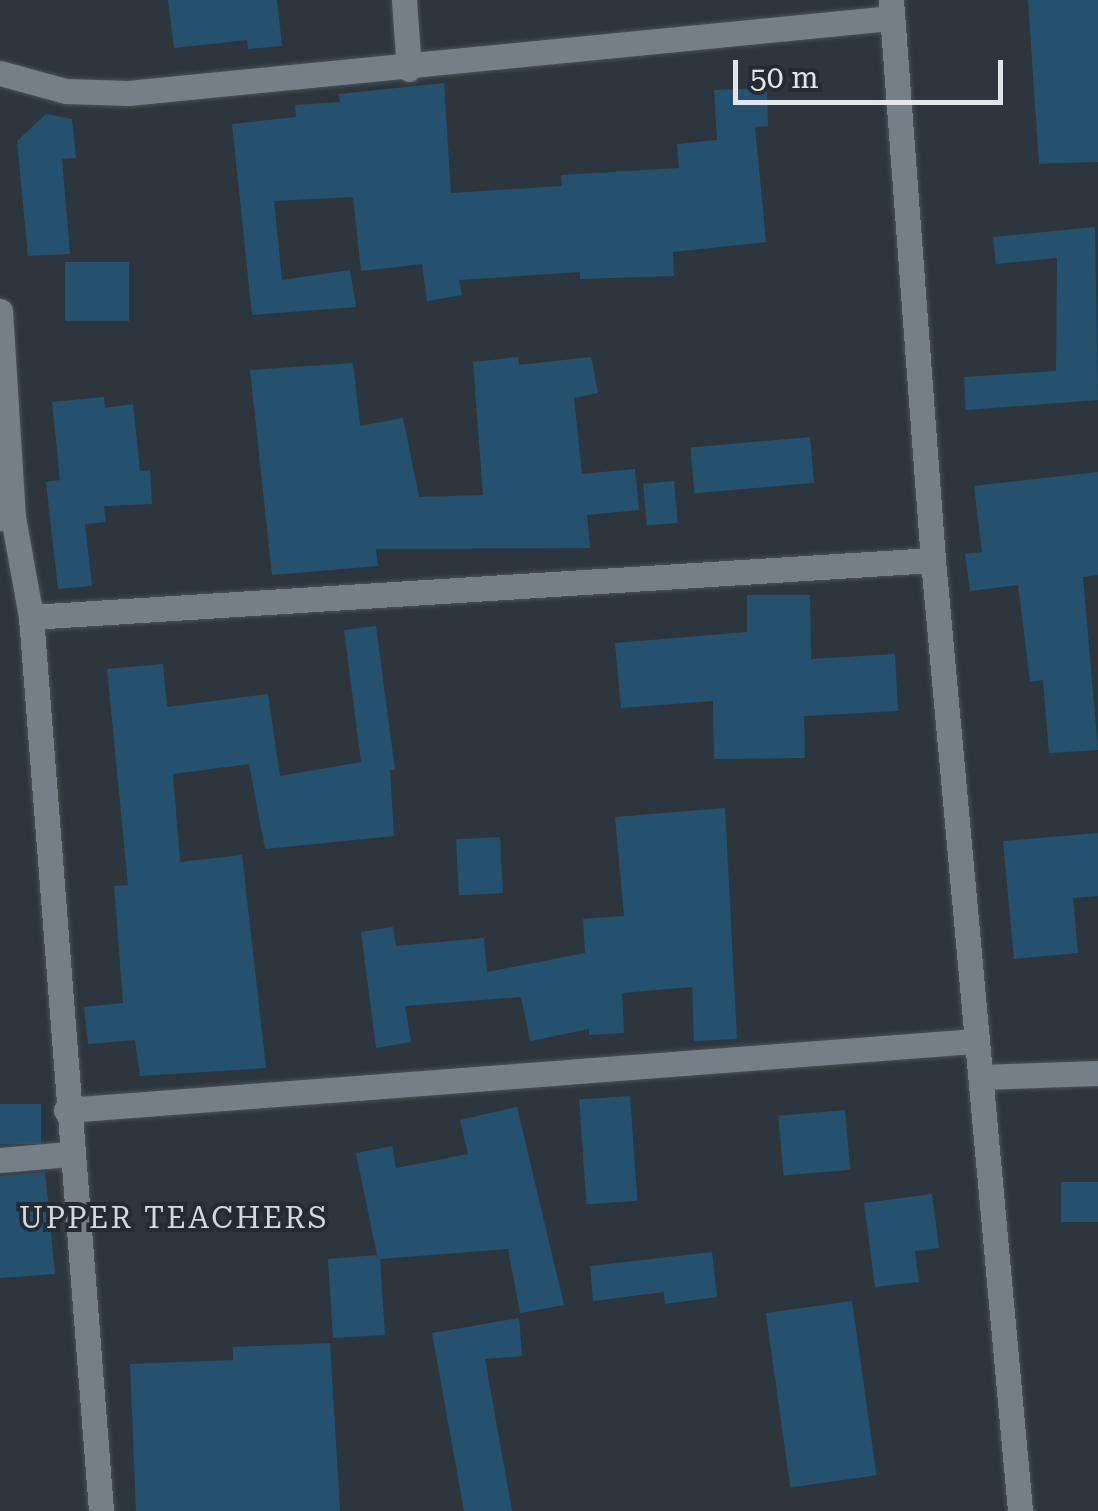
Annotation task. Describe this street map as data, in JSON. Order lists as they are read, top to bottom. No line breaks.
{"districts":["UPPER TEACHERS"],"scale_bar":"50 m"}
